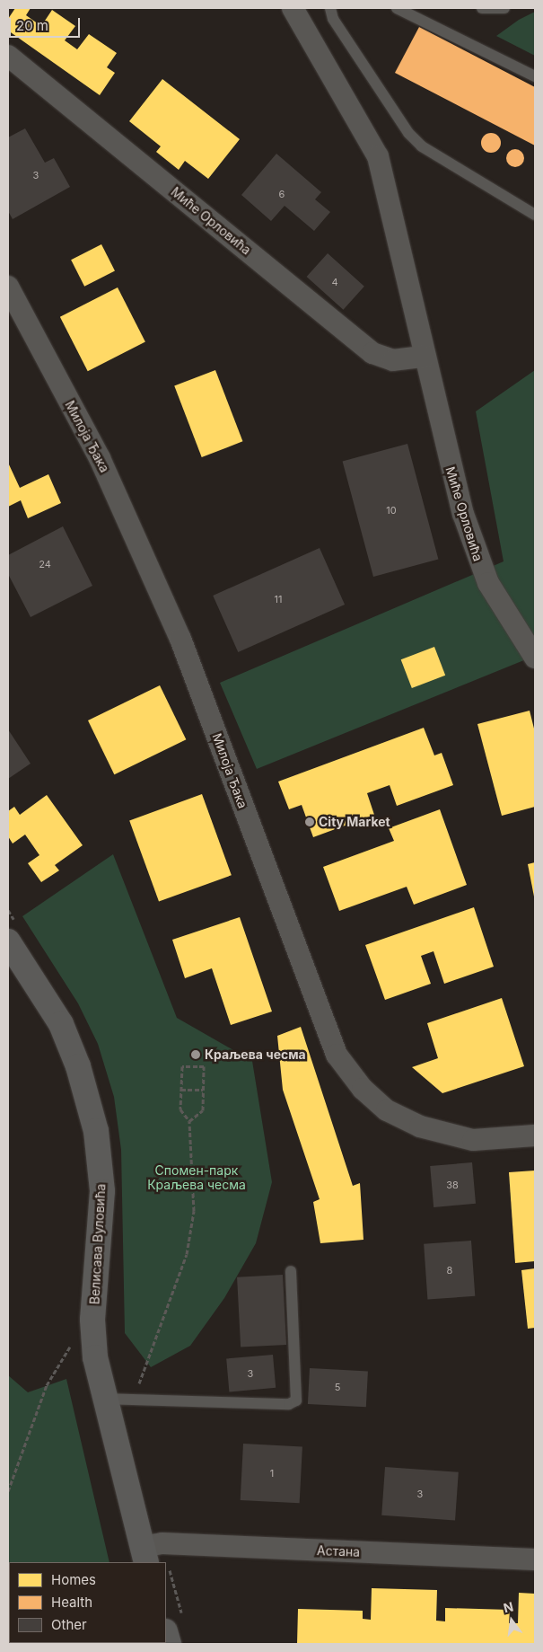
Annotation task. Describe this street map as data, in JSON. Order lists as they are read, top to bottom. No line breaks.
{"streets":{"street":["Миће Орловића","Милоја Ђака","Велисава Вуловића","Астана"]},"crossings":[["Велисава Вуловића","Астана"]],"parks":["Спомен-парк Краљева чесма"],"places":["City Market","Краљева чесма"],"house_numbers":["3","6","4","10","24","11","38","8","3","5","1","3"],"legend":["Homes","Health","Other"],"scale_bar":"20 m","north":"top"}
